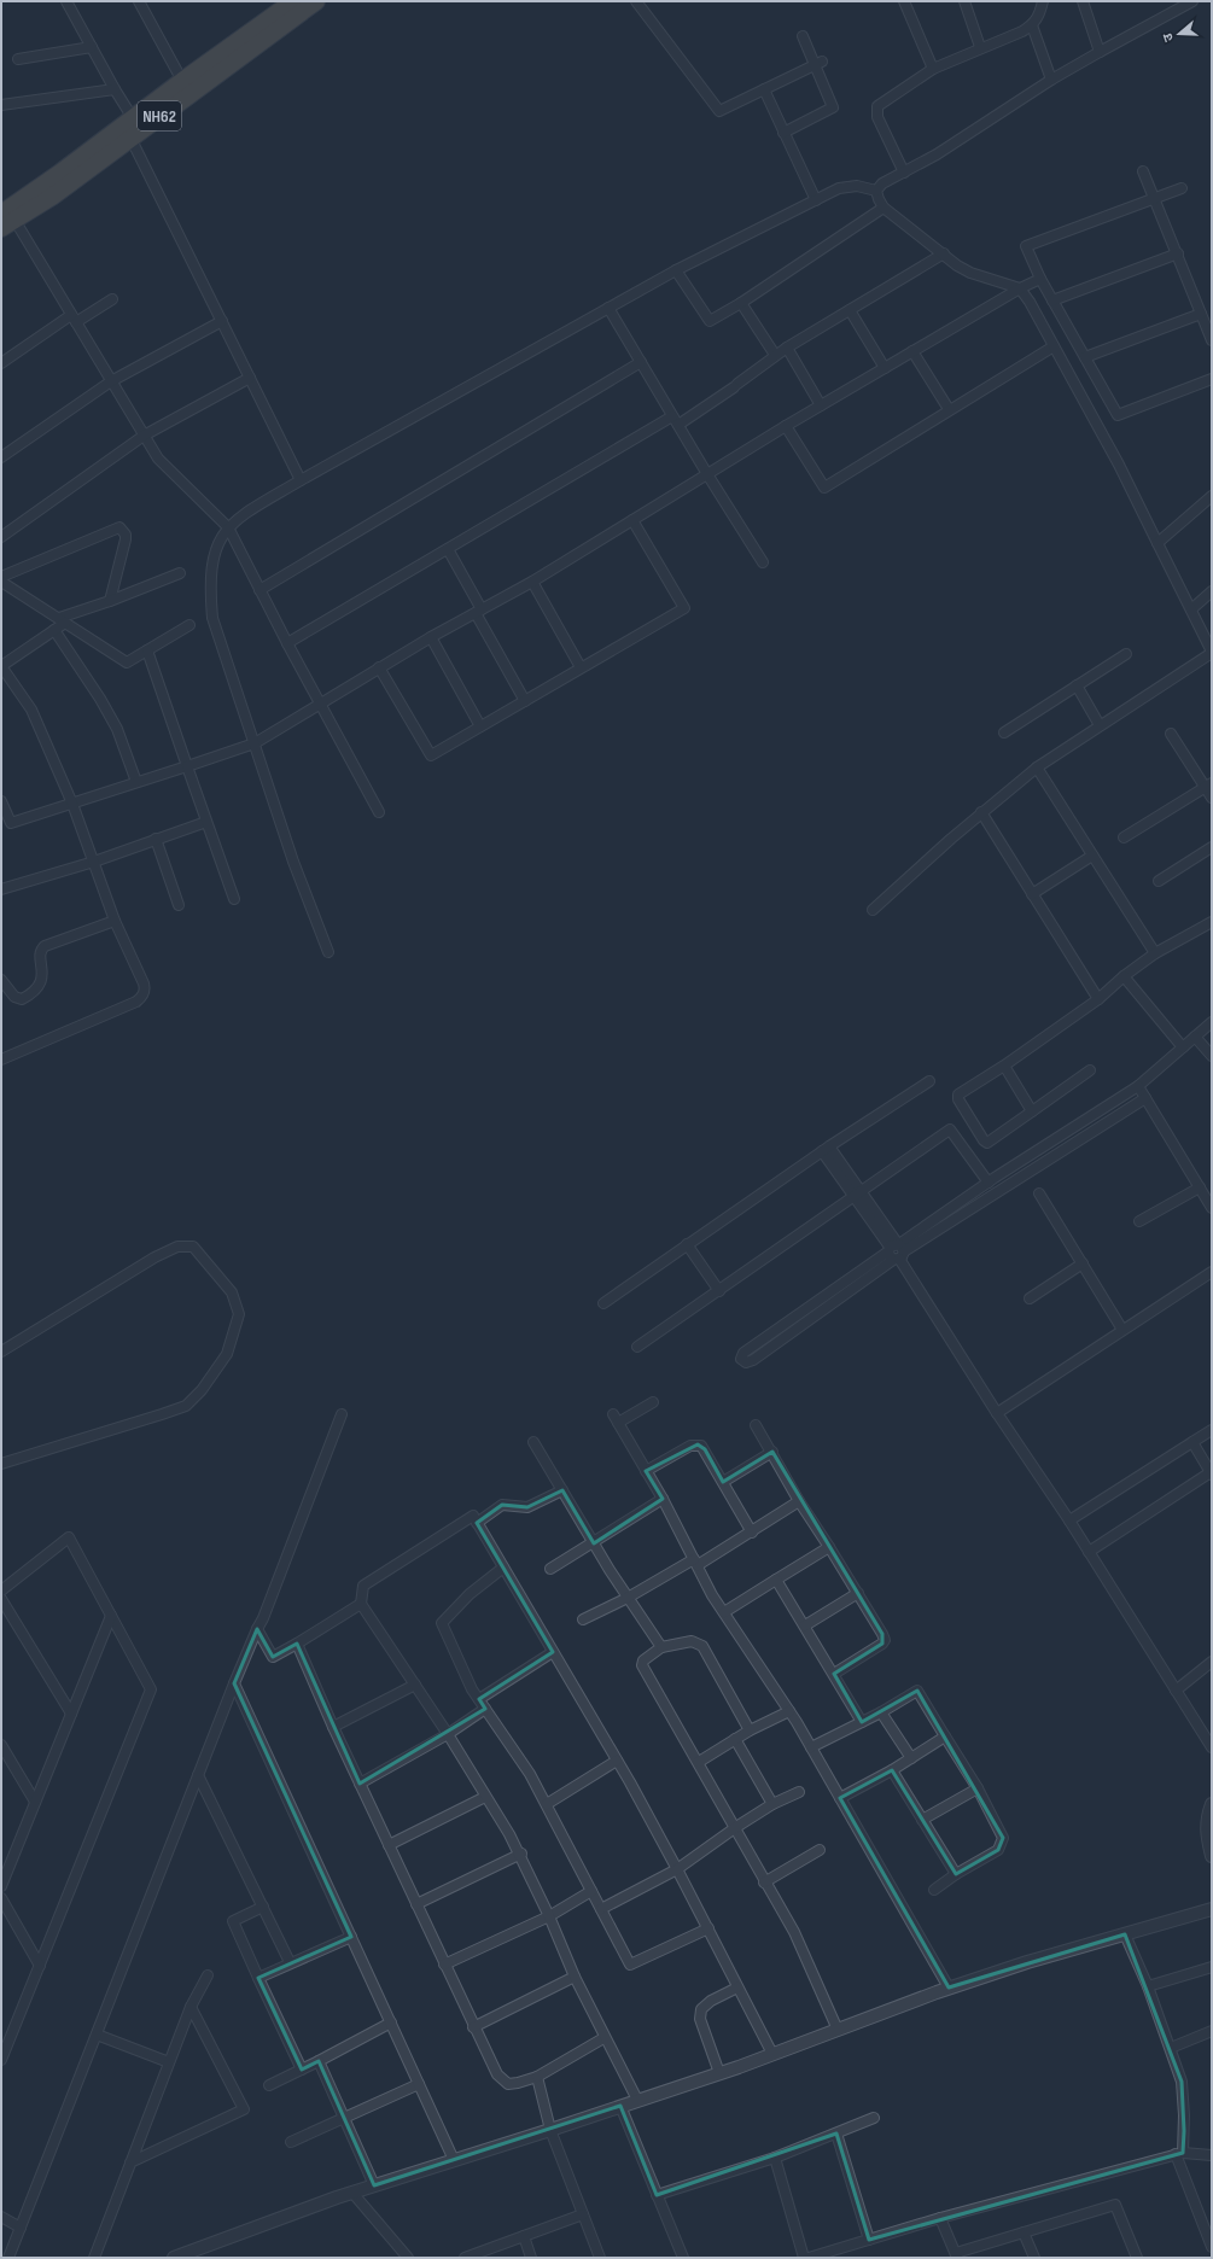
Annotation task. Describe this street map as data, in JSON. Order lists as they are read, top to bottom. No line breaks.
{"streets":{"highway":["NH62"]},"north":"left"}
